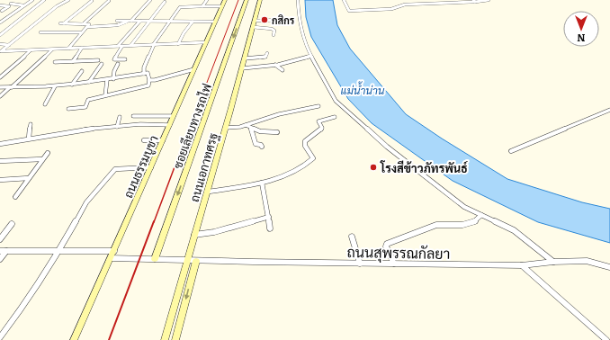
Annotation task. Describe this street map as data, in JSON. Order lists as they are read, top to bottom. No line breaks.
{"streets":{"main road":["ซอยเลียบทางรถไฟ","ถนนธรรมบูชา","ถนนเอกาทศรฐ"],"street":["ถนนสุพรรณกัลยา"]},"crossings":[["ซอยเลียบทางรถไฟ","ถนนสุพรรณกัลยา"],["ถนนธรรมบูชา","ถนนสุพรรณกัลยา"],["ถนนเอกาทศรฐ","ถนนสุพรรณกัลยา"]],"one_way":["ซอยเลียบทางรถไฟ"],"water":["แม่น้ำน่าน"],"places":["กสิกร","โรงสีข้าวภัทรพันธ์"],"north":"bottom"}
